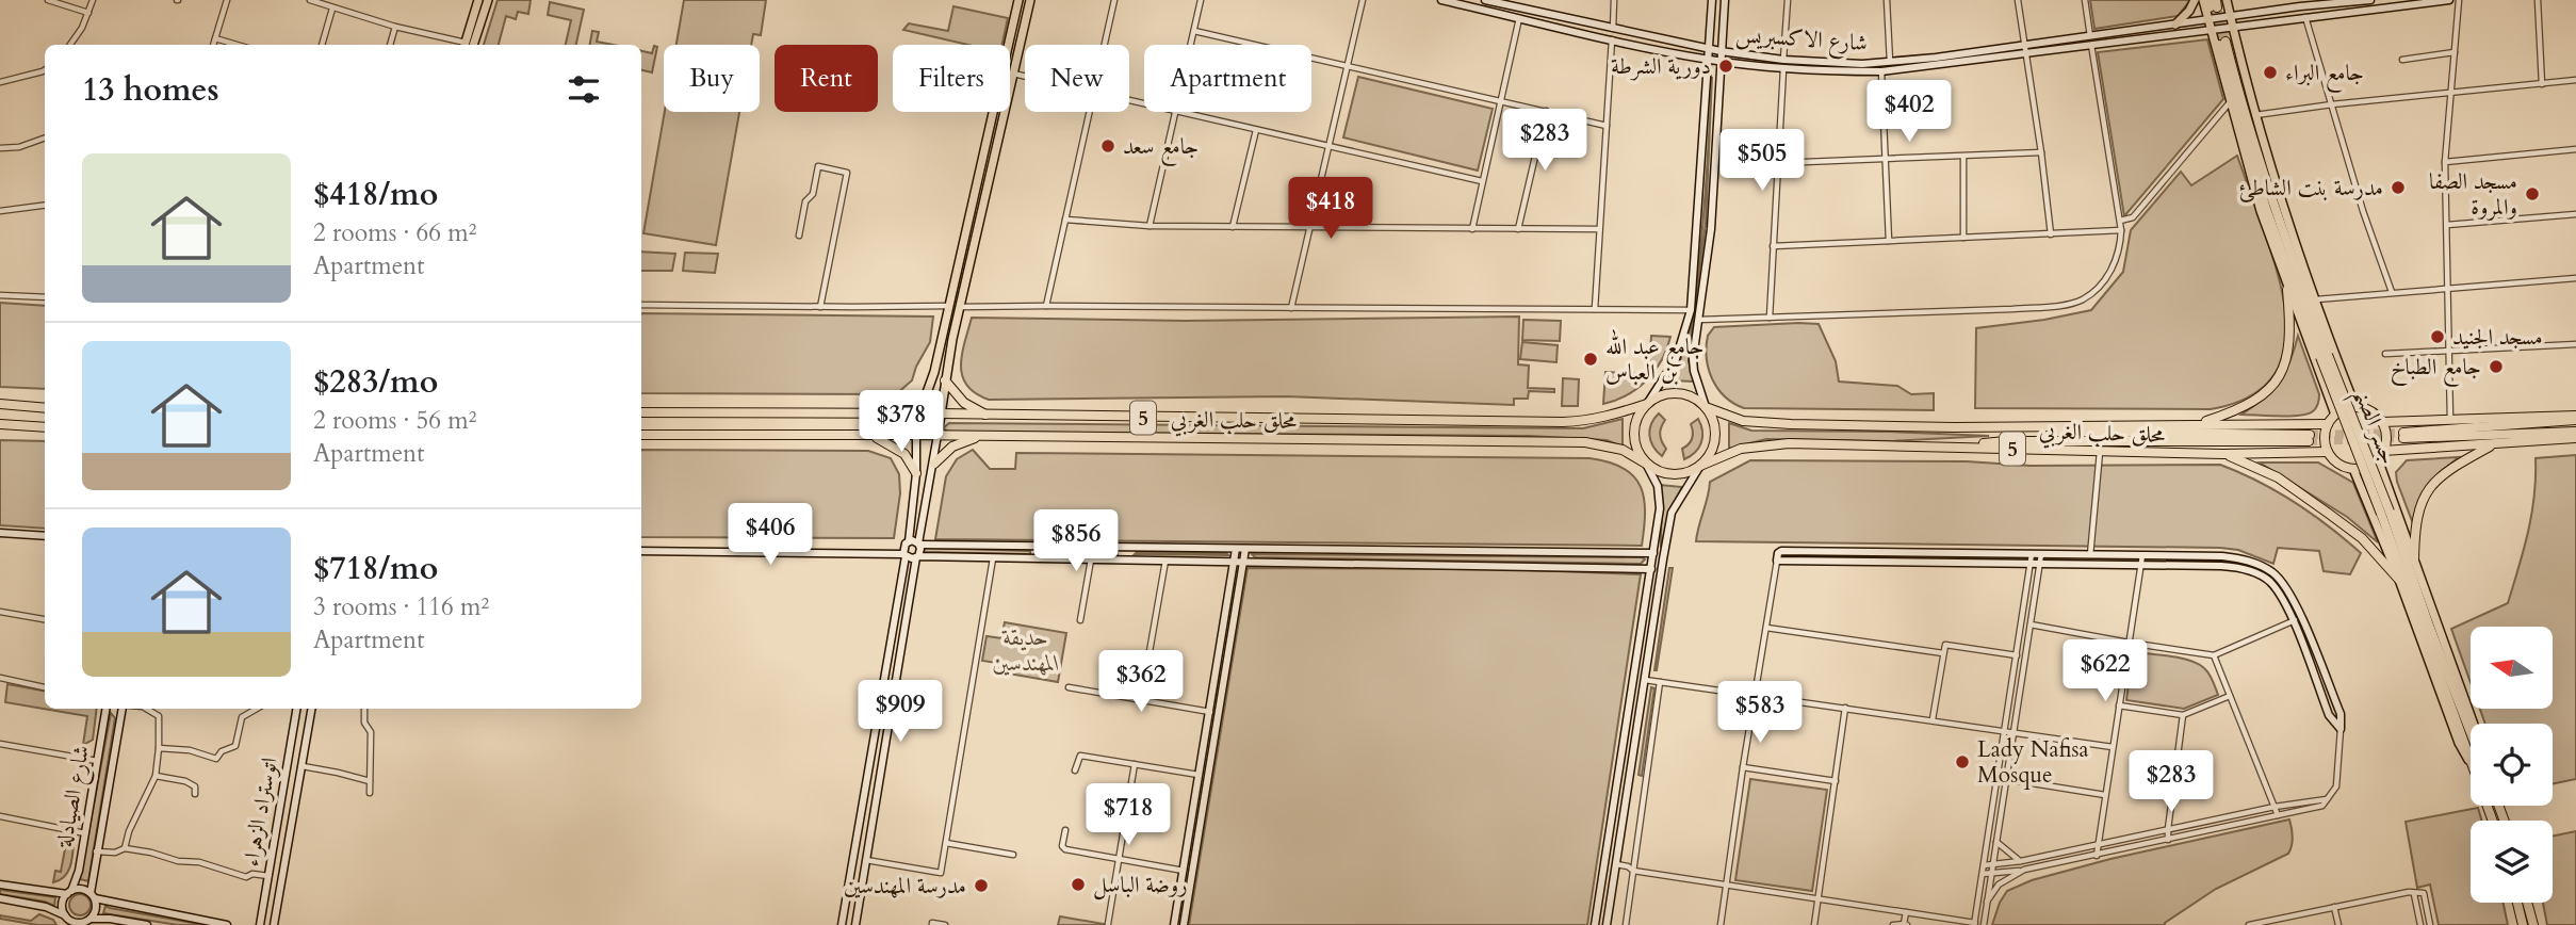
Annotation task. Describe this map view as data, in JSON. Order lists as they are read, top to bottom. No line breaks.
{"streets":{"highway":["5","محلق حلب الغربي","جسر الصنم"],"street":["شارع الاكسبريس","شارع الصيادلة","اتوستراد الزهراء"]},"parks":["حديقة المهندسين"],"places":["دورية الشرطة","جامع البراء","جامع سعد","مدرسة بنت الشاطئ","مسجد الصفا والمروة","مسجد الجنيد","جامع عبد الله بن العباس","جامع الطباخ","Lady Nafisa Mosque","روضة الباسل","مدرسة المهندسين"],"north":"left","page":{"chip":["Buy","Rent","Filters","New","Apartment"],"heading":"13 homes","price":["$402","$283","$505","$418","$378","$406","$856","$622","$362","$909","$583","$283","$718"],"list":[{"name":"$418/mo","note":"2 rooms · 66 m² · Apartment"},{"name":"$283/mo","note":"2 rooms · 56 m² · Apartment"},{"name":"$718/mo","note":"3 rooms · 116 m² · Apartment"}]}}
